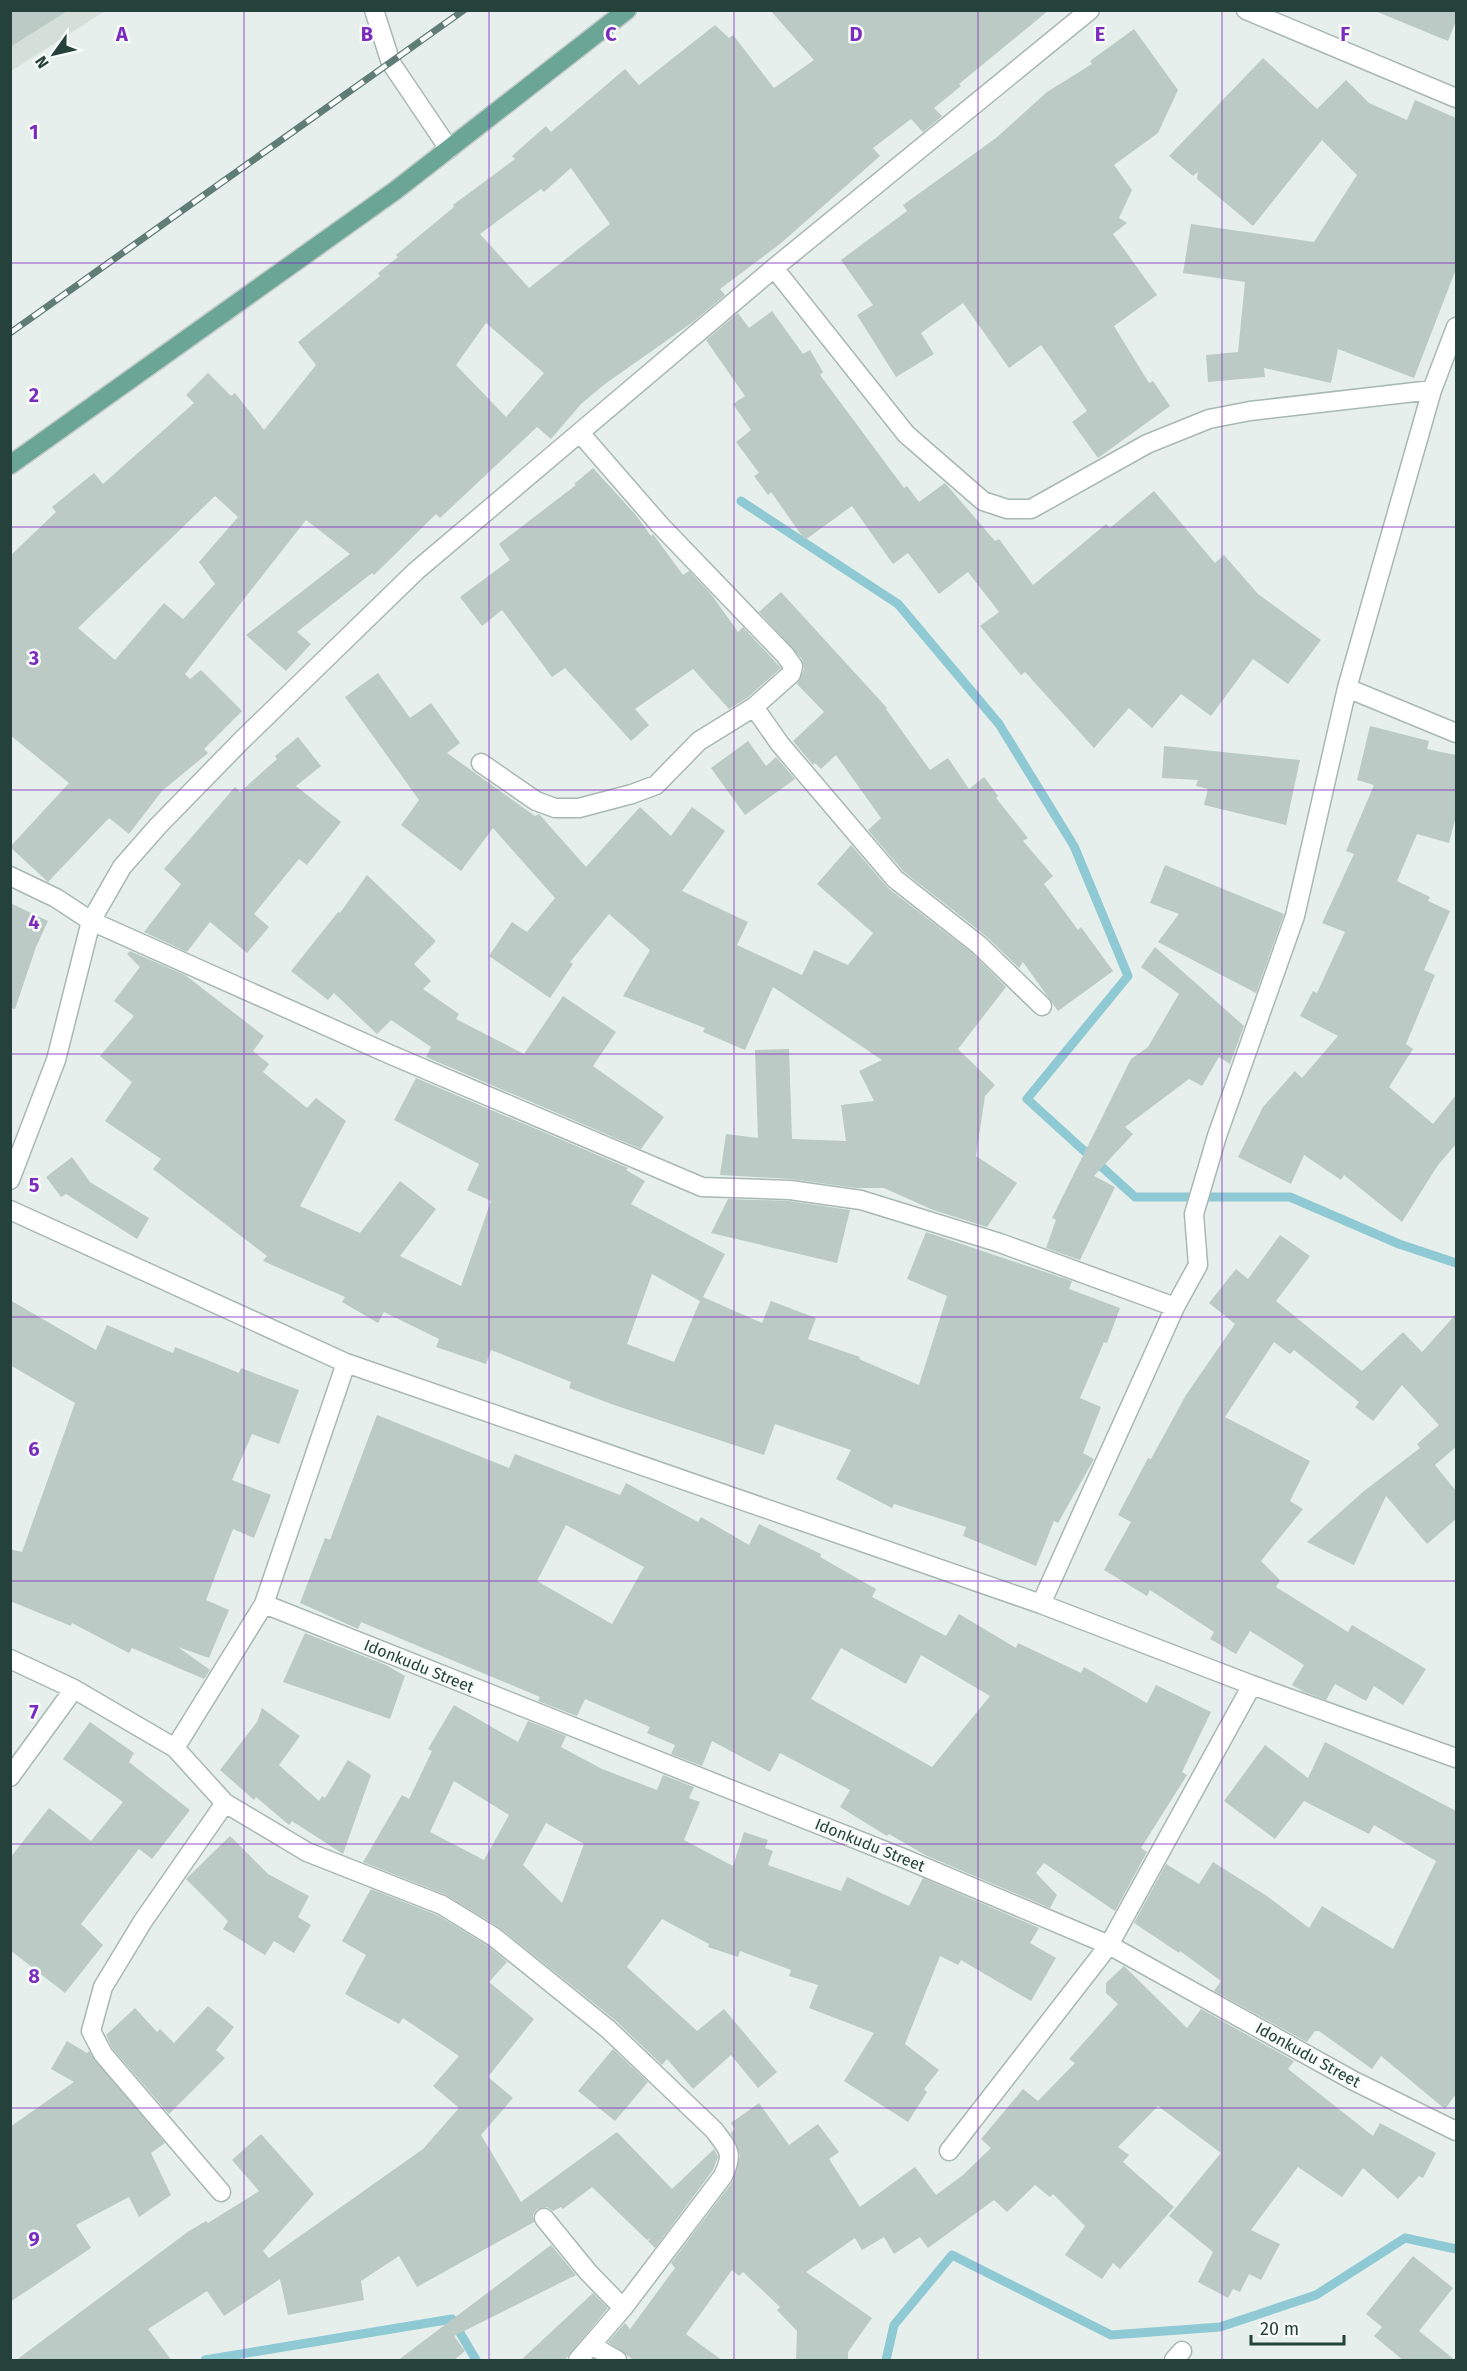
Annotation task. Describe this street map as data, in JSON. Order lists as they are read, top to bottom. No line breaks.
{"streets":{"street":["Idonkudu Street"]},"scale_bar":"20 m","north":"bottom left","grid":{"columns":["A","B","C","D","E","F"],"rows":["1","2","3","4","5","6","7","8","9"]}}
